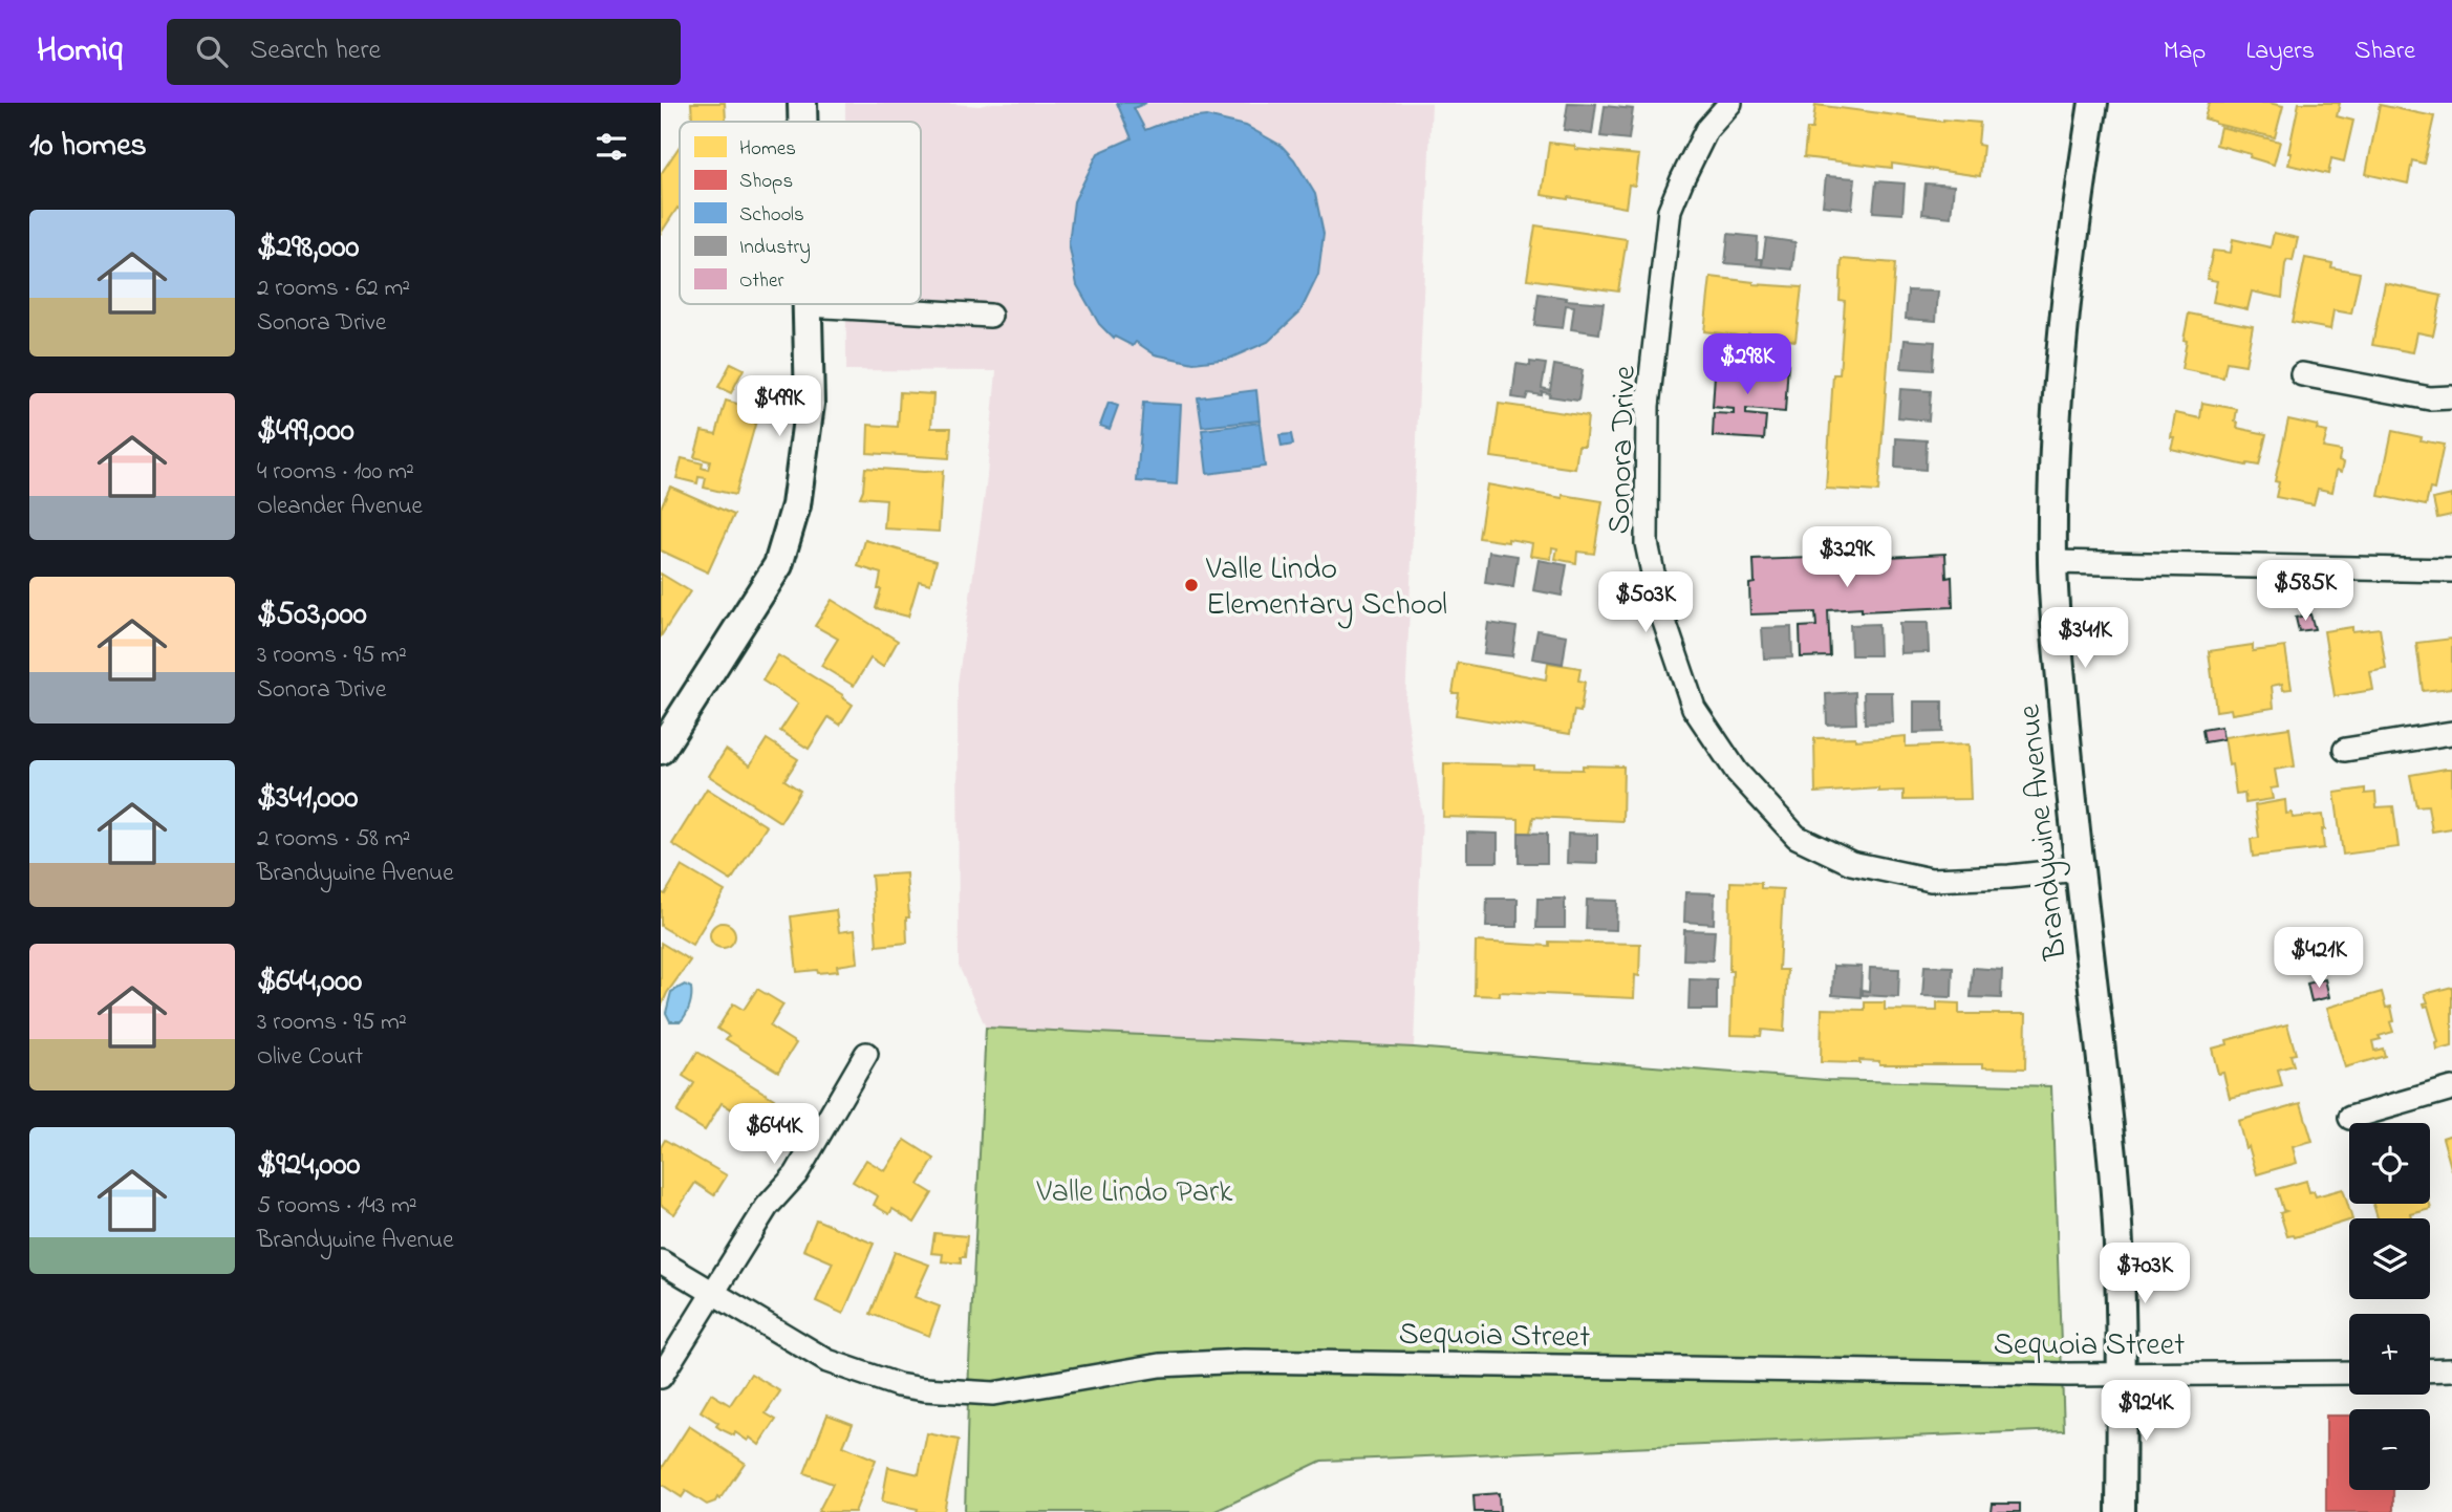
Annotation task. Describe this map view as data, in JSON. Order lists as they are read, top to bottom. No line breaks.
{"streets":{"street":["Sonora Drive","Brandywine Avenue","Sequoia Street"]},"crossings":[["Sonora Drive","Brandywine Avenue"],["Brandywine Avenue","Sequoia Street"]],"parks":["Valle Lindo Park"],"places":["Valle Lindo Elementary School"],"legend":["Homes","Shops","Schools","Industry","Other"],"page":{"header":"Homiq","search":"Search here","nav":["Map","Layers","Share"],"heading":"10 homes","list":[{"name":"$298,000","note":"2 rooms · 62 m² · Sonora Drive"},{"name":"$499,000","note":"4 rooms · 100 m² · Oleander Avenue"},{"name":"$503,000","note":"3 rooms · 95 m² · Sonora Drive"},{"name":"$341,000","note":"2 rooms · 58 m² · Brandywine Avenue"},{"name":"$644,000","note":"3 rooms · 95 m² · Olive Court"},{"name":"$924,000","note":"5 rooms · 143 m² · Brandywine Avenue"}],"price":["$298K","$499K","$329K","$585K","$503K","$341K","$421K","$644K","$703K","$924K"],"map_buttons":["+","−"]}}
